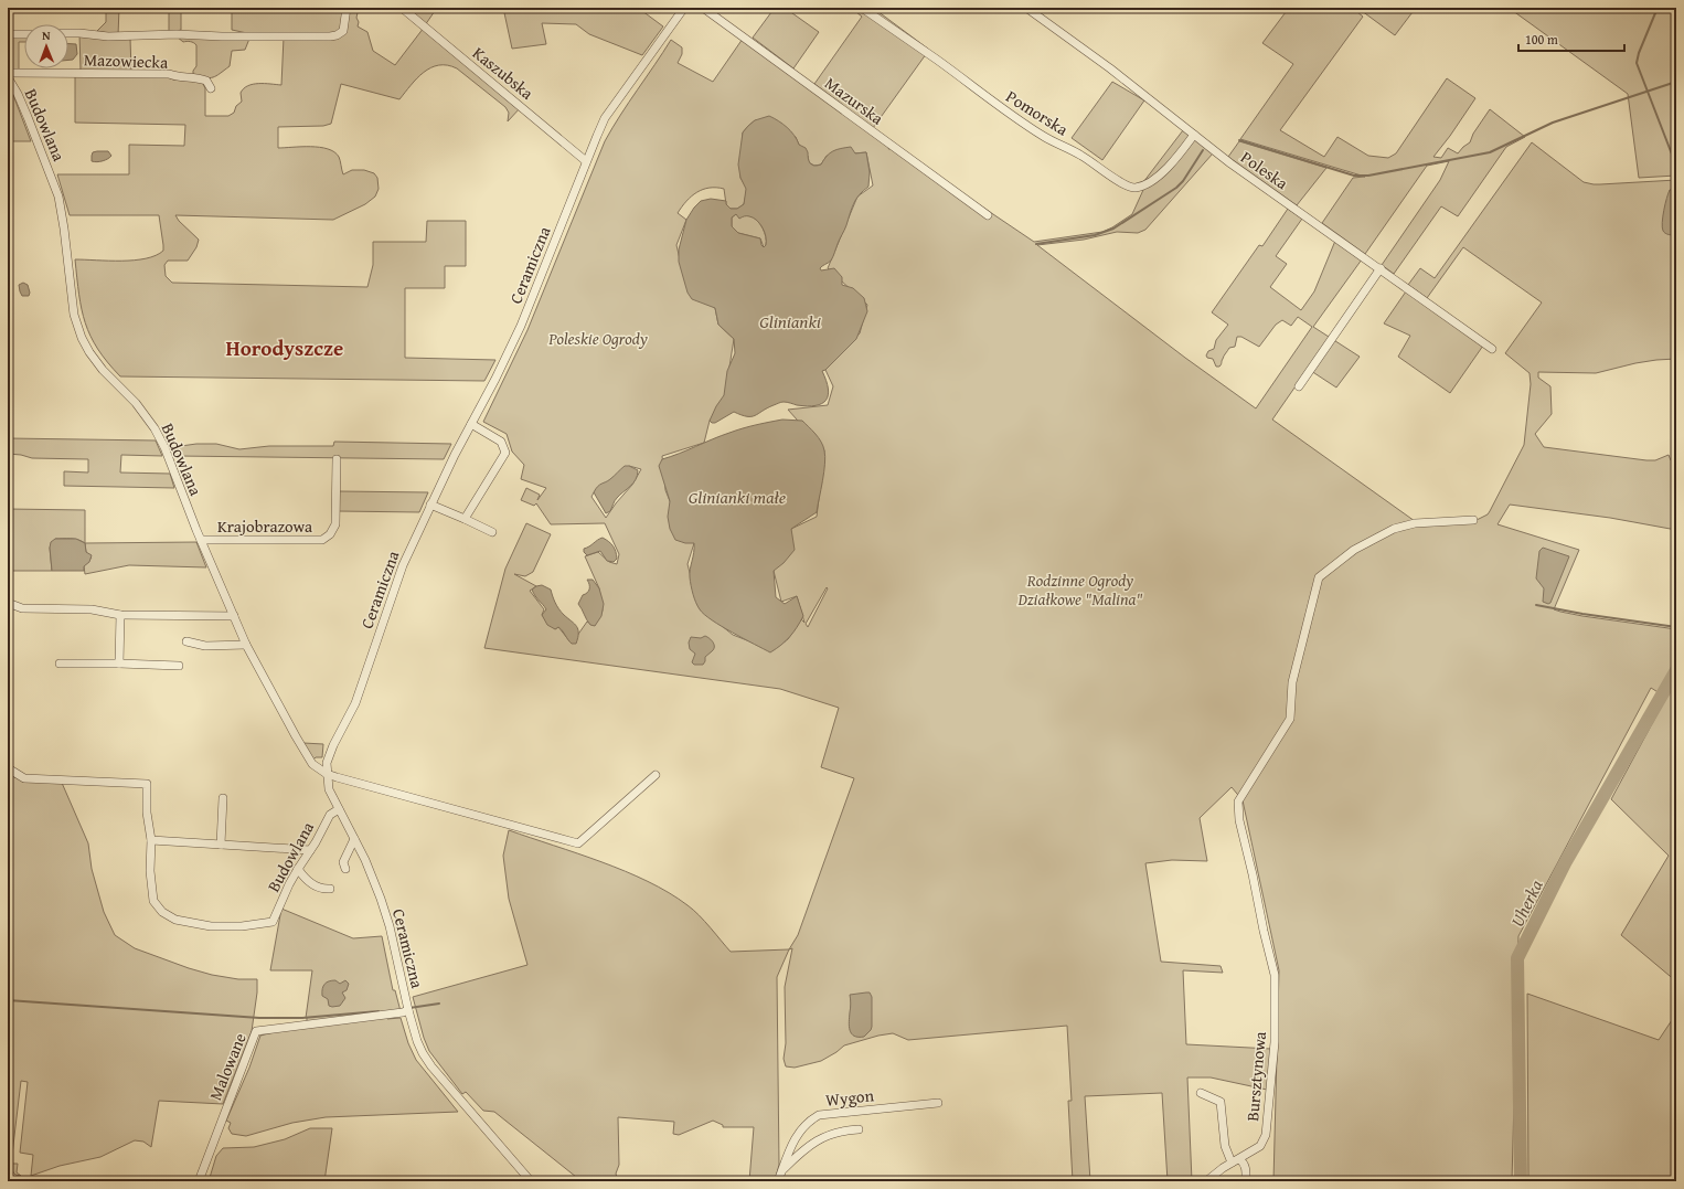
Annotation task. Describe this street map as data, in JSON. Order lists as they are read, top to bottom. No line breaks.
{"streets":{"street":["Mazowiecka","Kaszubska","Mazurska","Pomorska","Budowlana","Poleska","Ceramiczna","Krajobrazowa","Malowane","Bursztynowa","Wygon"]},"crossings":[["Kaszubska","Ceramiczna"],["Pomorska","Poleska"],["Budowlana","Ceramiczna"],["Budowlana","Krajobrazowa"],["Ceramiczna","Malowane"]],"districts":["Horodyszcze"],"water":["Glinianki","Glinianki małe","Uherka"],"parks":["Poleskie Ogrody","Rodzinne Ogrody Działkowe \"Malina\""],"scale_bar":"100 m","north":"top"}
